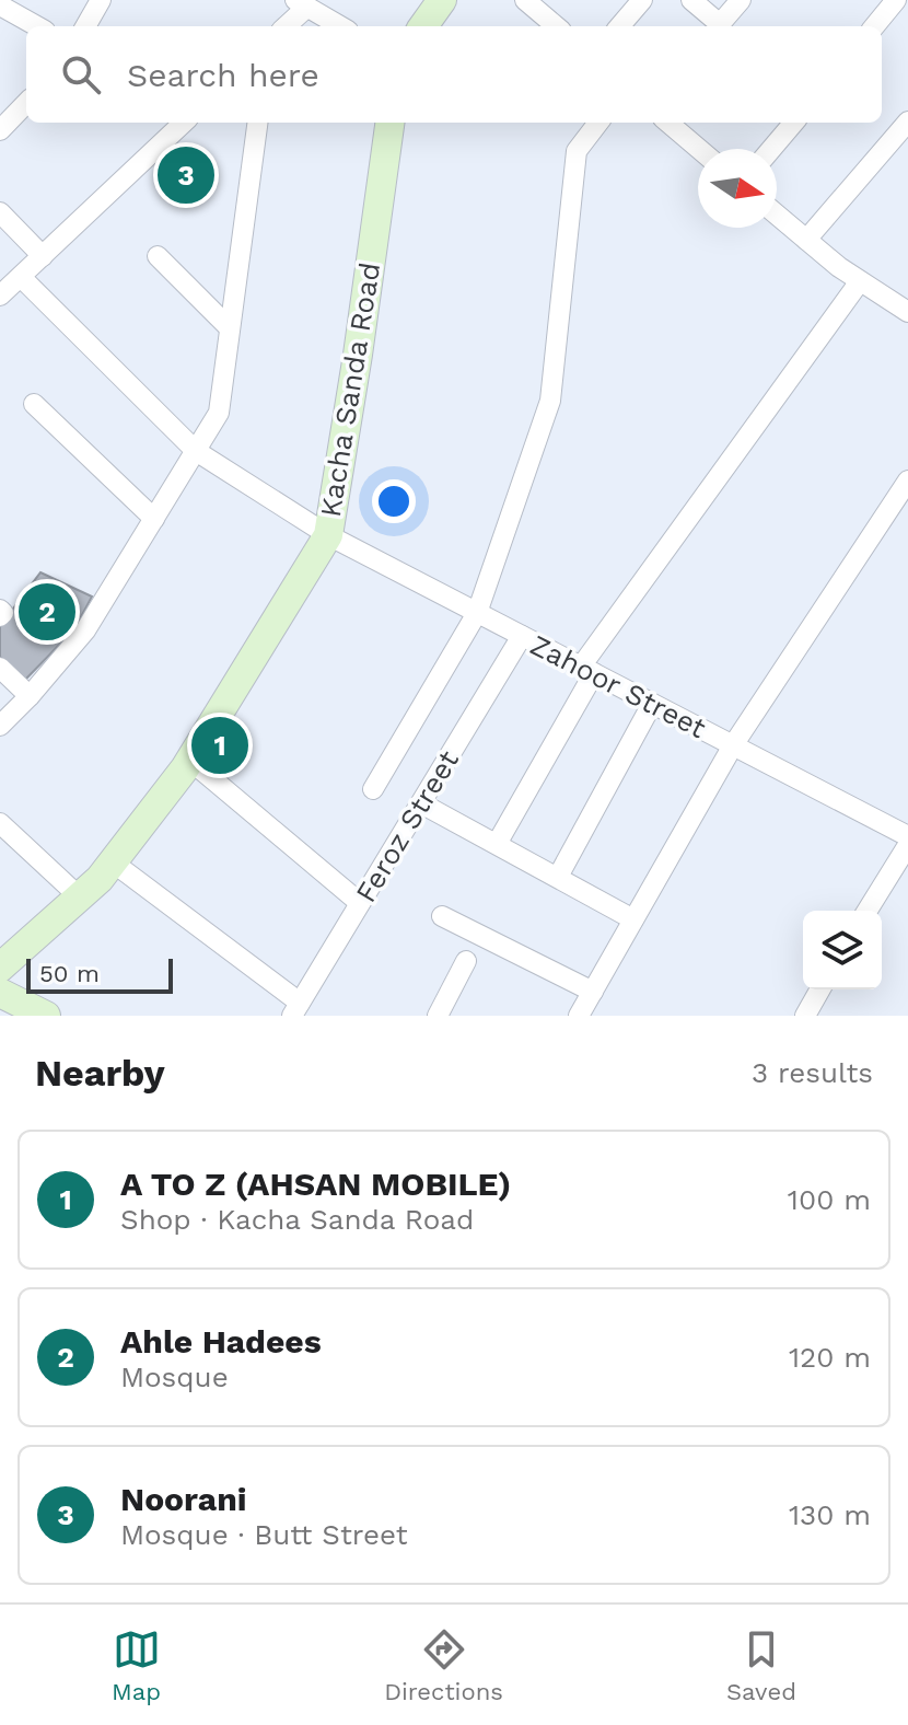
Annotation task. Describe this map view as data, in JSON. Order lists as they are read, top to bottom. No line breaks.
{"streets":{"main road":["Kacha Sanda Road"],"street":["Zahoor Street","Feroz Street"]},"crossings":[["Kacha Sanda Road","Zahoor Street"],["Zahoor Street","Feroz Street"]],"scale_bar":"50 m","north":"right","page":{"search":"Search here","pins":["3","2","1"],"scale":"50 m","heading":["Nearby","3 results"],"list":[{"mark":"1","name":"A TO Z (AHSAN MOBILE)","note":"Shop · Kacha Sanda Road","value":"100 m"},{"mark":"2","name":"Ahle Hadees","note":"Mosque","value":"120 m"},{"mark":"3","name":"Noorani","note":"Mosque · Butt Street","value":"130 m"}],"nav":["Map","Directions","Saved"]}}
